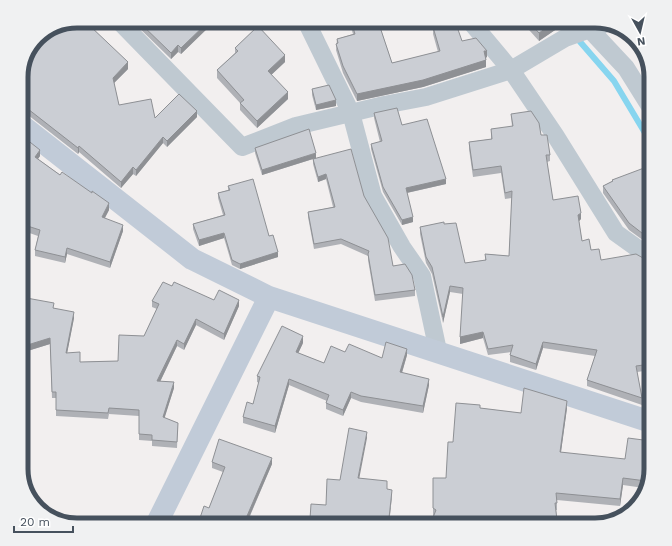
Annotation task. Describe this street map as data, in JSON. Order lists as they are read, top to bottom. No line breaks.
{"scale_bar":"20 m","north":"bottom"}
